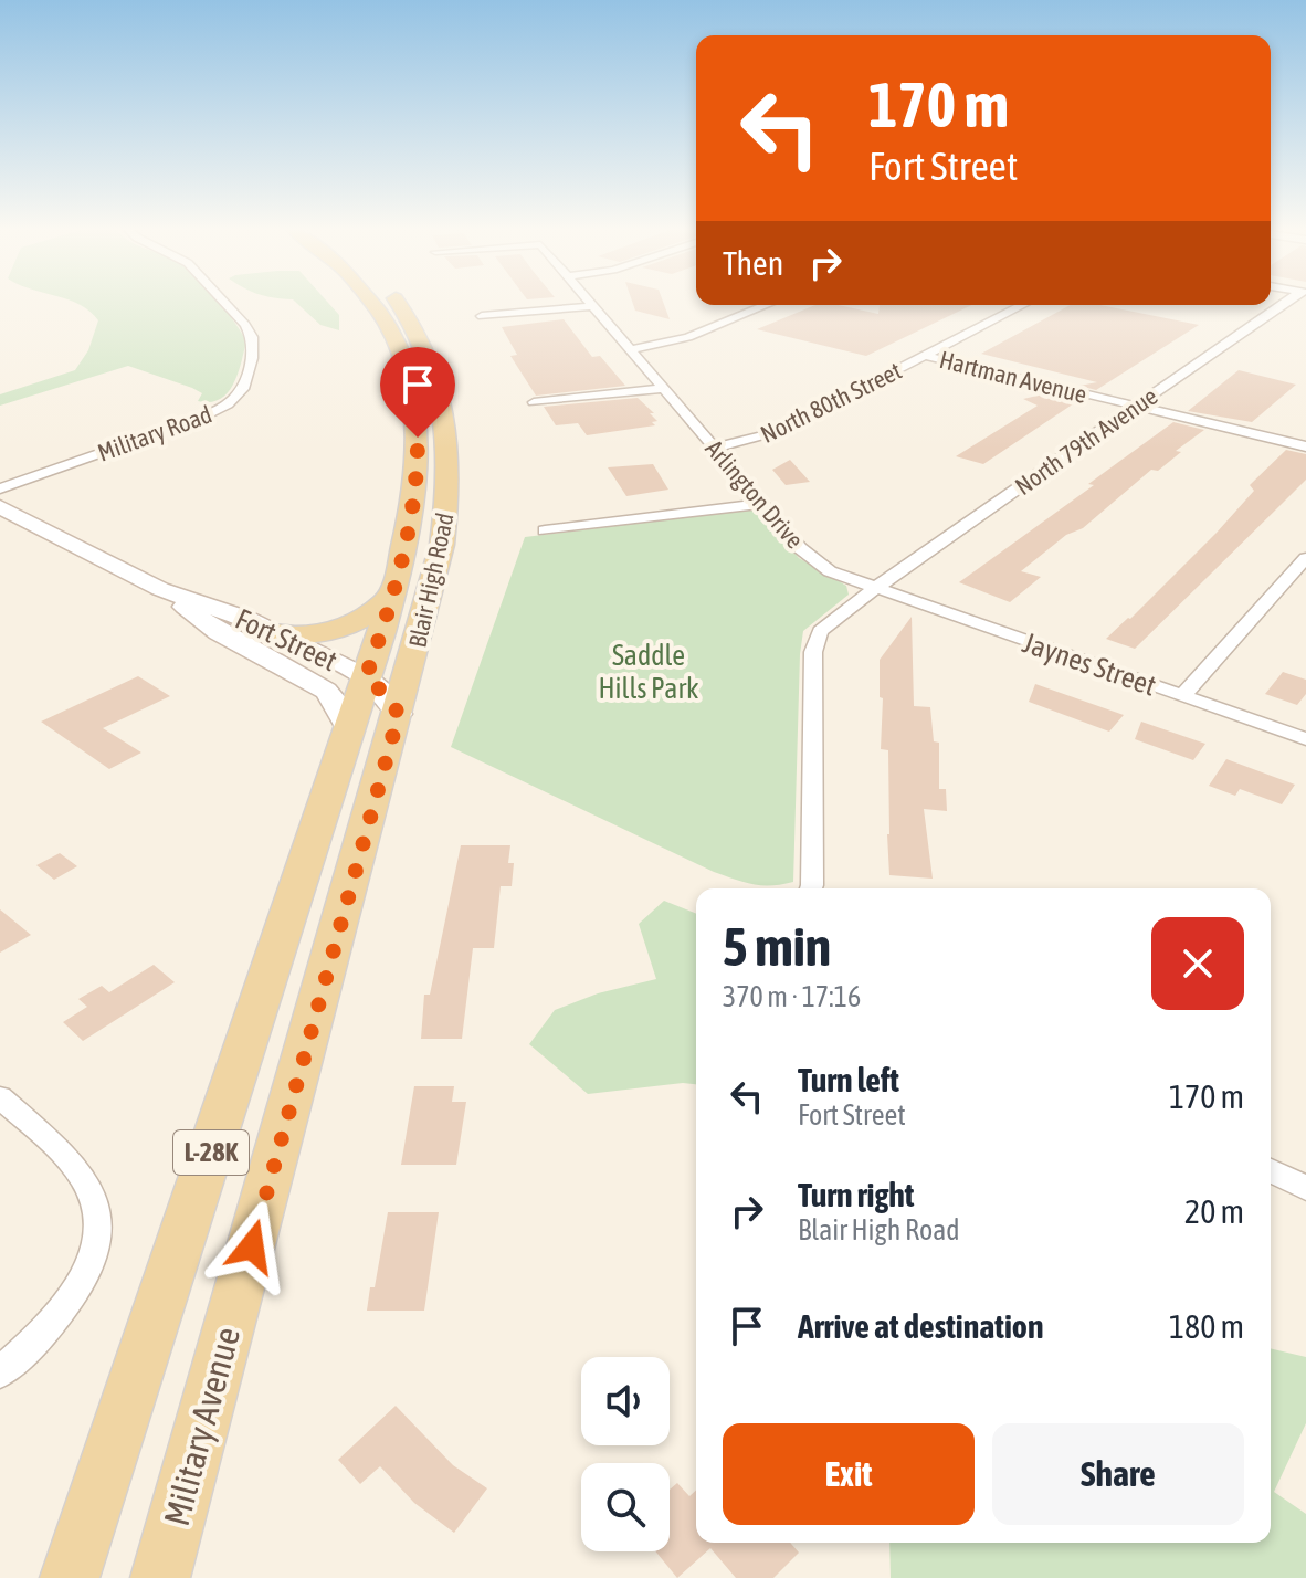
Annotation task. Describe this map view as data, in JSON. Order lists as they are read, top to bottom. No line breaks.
{"streets":{"main road":["Blair High Road","Fort Street","L-28K","Military Avenue"],"street":["Hartman Avenue","North 80th Street","Military Road","North 79th Avenue","Arlington Drive","Jaynes Street"]},"crossings":[["Hartman Avenue","North 80th Street"],["Hartman Avenue","North 79th Avenue"],["North 80th Street","Arlington Drive"],["North 79th Avenue","Arlington Drive"],["North 79th Avenue","Jaynes Street"],["Arlington Drive","Jaynes Street"],["Blair High Road","Fort Street"],["Blair High Road","L-28K"],["Blair High Road","Military Avenue"],["Fort Street","L-28K"],["Fort Street","Military Avenue"]],"parks":["Saddle Hills Park"],"page":{"turn":["170 m","Fort Street"],"then":"Then","heading":["5 min","370 m · 17:16"],"list":[{"name":"Turn left","note":"Fort Street","value":"170 m"},{"name":"Turn right","note":"Blair High Road","value":"20 m"},{"name":"Arrive at destination","value":"180 m"}],"buttons":["Exit","Share"]}}
